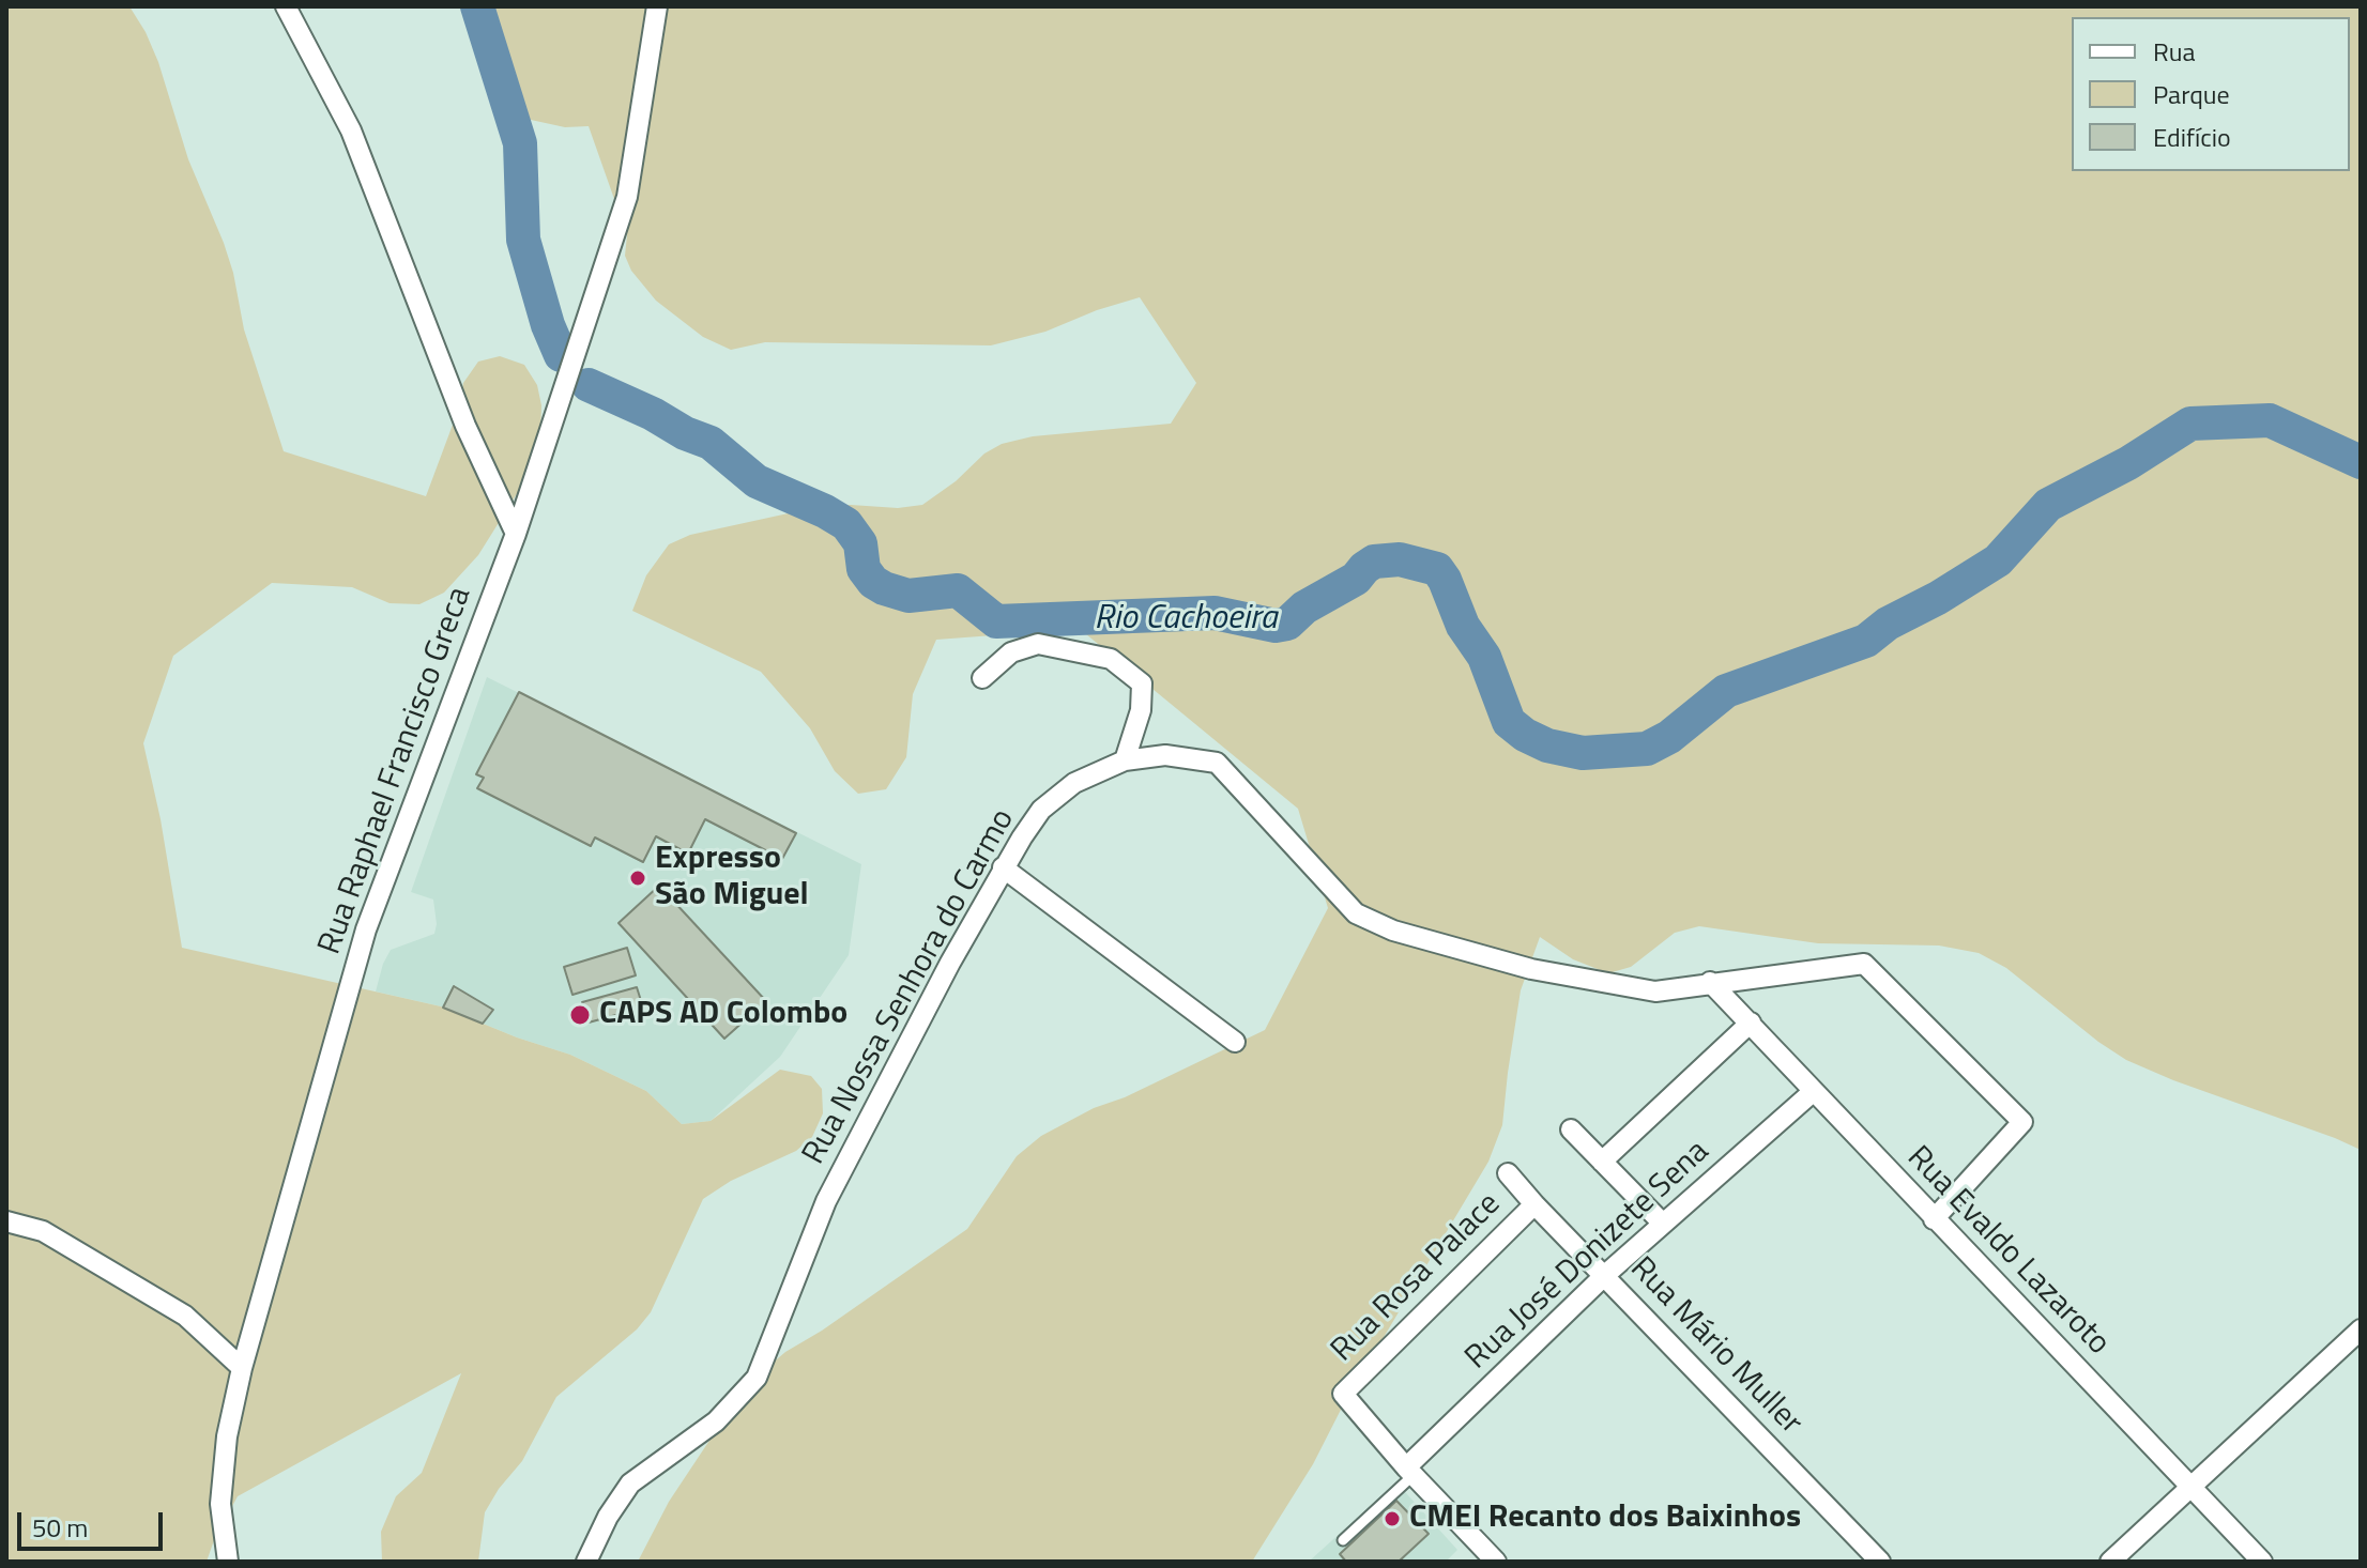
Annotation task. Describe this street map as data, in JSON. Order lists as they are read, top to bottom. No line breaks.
{"streets":{"street":["Rua Raphael Francisco Greca","Rua Nossa Senhora do Carmo","Rua Evaldo Lazaroto","Rua José Donizete Sena","Rua Rosa Palace","Rua Mário Muller"]},"crossings":[["Rua Nossa Senhora do Carmo","Rua Evaldo Lazaroto"],["Rua Evaldo Lazaroto","Rua José Donizete Sena"],["Rua José Donizete Sena","Rua Rosa Palace"],["Rua José Donizete Sena","Rua Mário Muller"],["Rua Rosa Palace","Rua Mário Muller"]],"water":["Rio Cachoeira"],"places":["Expresso São Miguel","CAPS AD Colombo","CMEI Recanto dos Baixinhos"],"legend":["Rua","Parque","Edifício"],"scale_bar":"50 m"}
